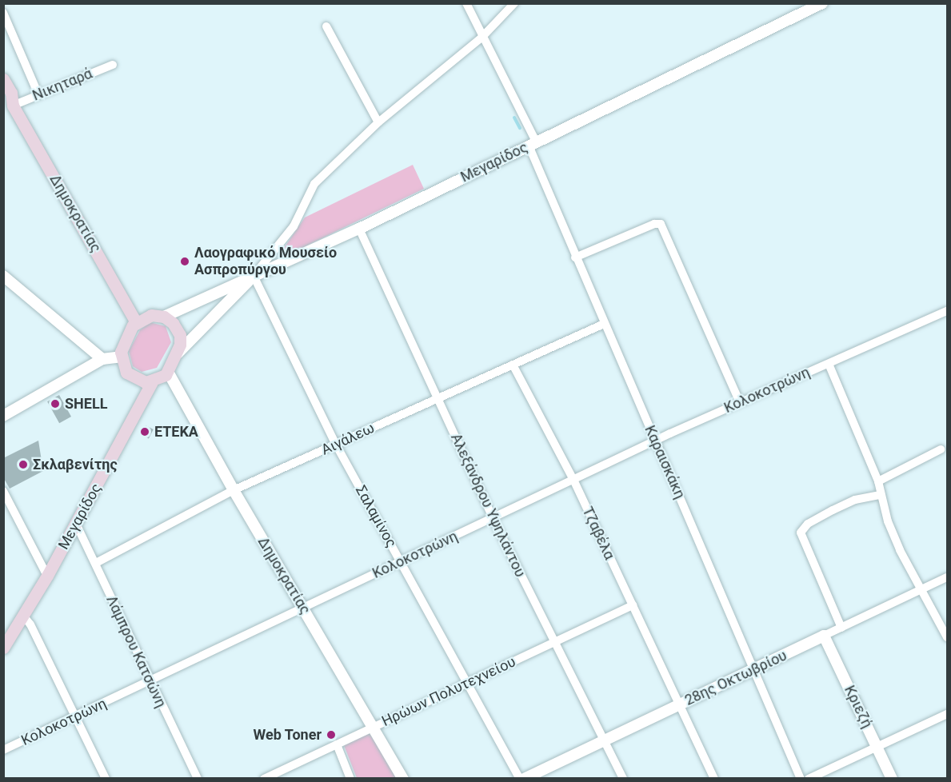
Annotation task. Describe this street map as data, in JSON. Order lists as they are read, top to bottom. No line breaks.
{"streets":{"main road":["Μεγαρίδος","Δημοκρατίας"],"street":["Νικηταρά","Κολοκοτρώνη","Αιγάλεω","Καραισκάκη","Αλεξάνδρου Υψηλάντου","Σαλαμίνος","Τζαβέλα","Λάμπρου Κατσώνη","28ης Οκτωβρίου","Ηρώων Πολυτεχνείου","Κριεζή"]},"crossings":[["Νικηταρά","Δημοκρατίας"],["Μεγαρίδος","Δημοκρατίας"],["Μεγαρίδος","Καραισκάκη"],["Μεγαρίδος","Αλεξάνδρου Υψηλάντου"],["Μεγαρίδος","Σαλαμίνος"],["Μεγαρίδος","Λάμπρου Κατσώνη"],["Δημοκρατίας","Κολοκοτρώνη"],["Δημοκρατίας","Αιγάλεω"],["Δημοκρατίας","Ηρώων Πολυτεχνείου"],["Κολοκοτρώνη","Καραισκάκη"],["Κολοκοτρώνη","Αλεξάνδρου Υψηλάντου"],["Κολοκοτρώνη","Σαλαμίνος"],["Κολοκοτρώνη","Τζαβέλα"],["Κολοκοτρώνη","Λάμπρου Κατσώνη"],["Αιγάλεω","Καραισκάκη"],["Αιγάλεω","Αλεξάνδρου Υψηλάντου"],["Αιγάλεω","Σαλαμίνος"],["Αιγάλεω","Τζαβέλα"],["Αιγάλεω","Λάμπρου Κατσώνη"],["Καραισκάκη","28ης Οκτωβρίου"],["Αλεξάνδρου Υψηλάντου","28ης Οκτωβρίου"],["Αλεξάνδρου Υψηλάντου","Ηρώων Πολυτεχνείου"],["Σαλαμίνος","Ηρώων Πολυτεχνείου"],["Τζαβέλα","28ης Οκτωβρίου"],["Τζαβέλα","Ηρώων Πολυτεχνείου"],["28ης Οκτωβρίου","Κριεζή"]],"places":["Λαογραφικό Μουσείο Ασπροπύργου","SHELL","ΕΤΕΚΑ","Σκλαβενίτης","Web Toner"]}
